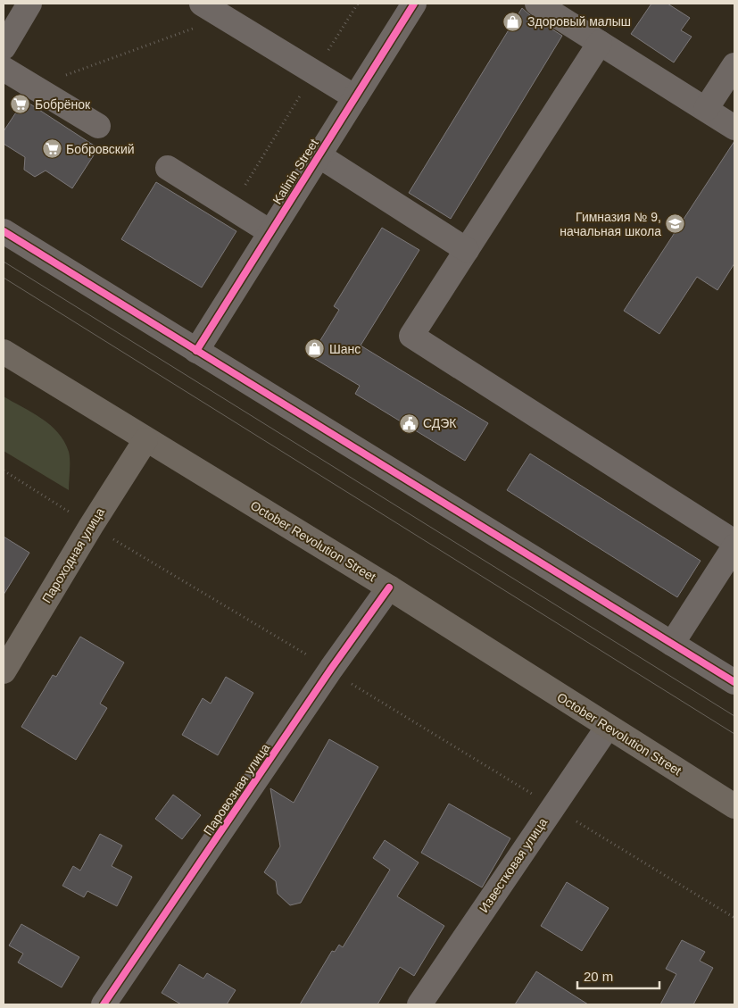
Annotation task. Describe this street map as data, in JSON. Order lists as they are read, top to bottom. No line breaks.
{"streets":{"main road":["October Revolution Street","Пароходная улица"],"street":["Kalinin Street","Паровозная улица","Известковая улица"]},"crossings":[["October Revolution Street","Пароходная улица"],["October Revolution Street","Паровозная улица"],["October Revolution Street","Известковая улица"]],"places":{"shop":["Здоровый малыш","Шанс"],"supermarket":["Бобрёнок","Бобровский"],"school or university":["Гимназия № 9, начальная школа"],"public building":["СДЭК"]},"scale_bar":"20 m"}
